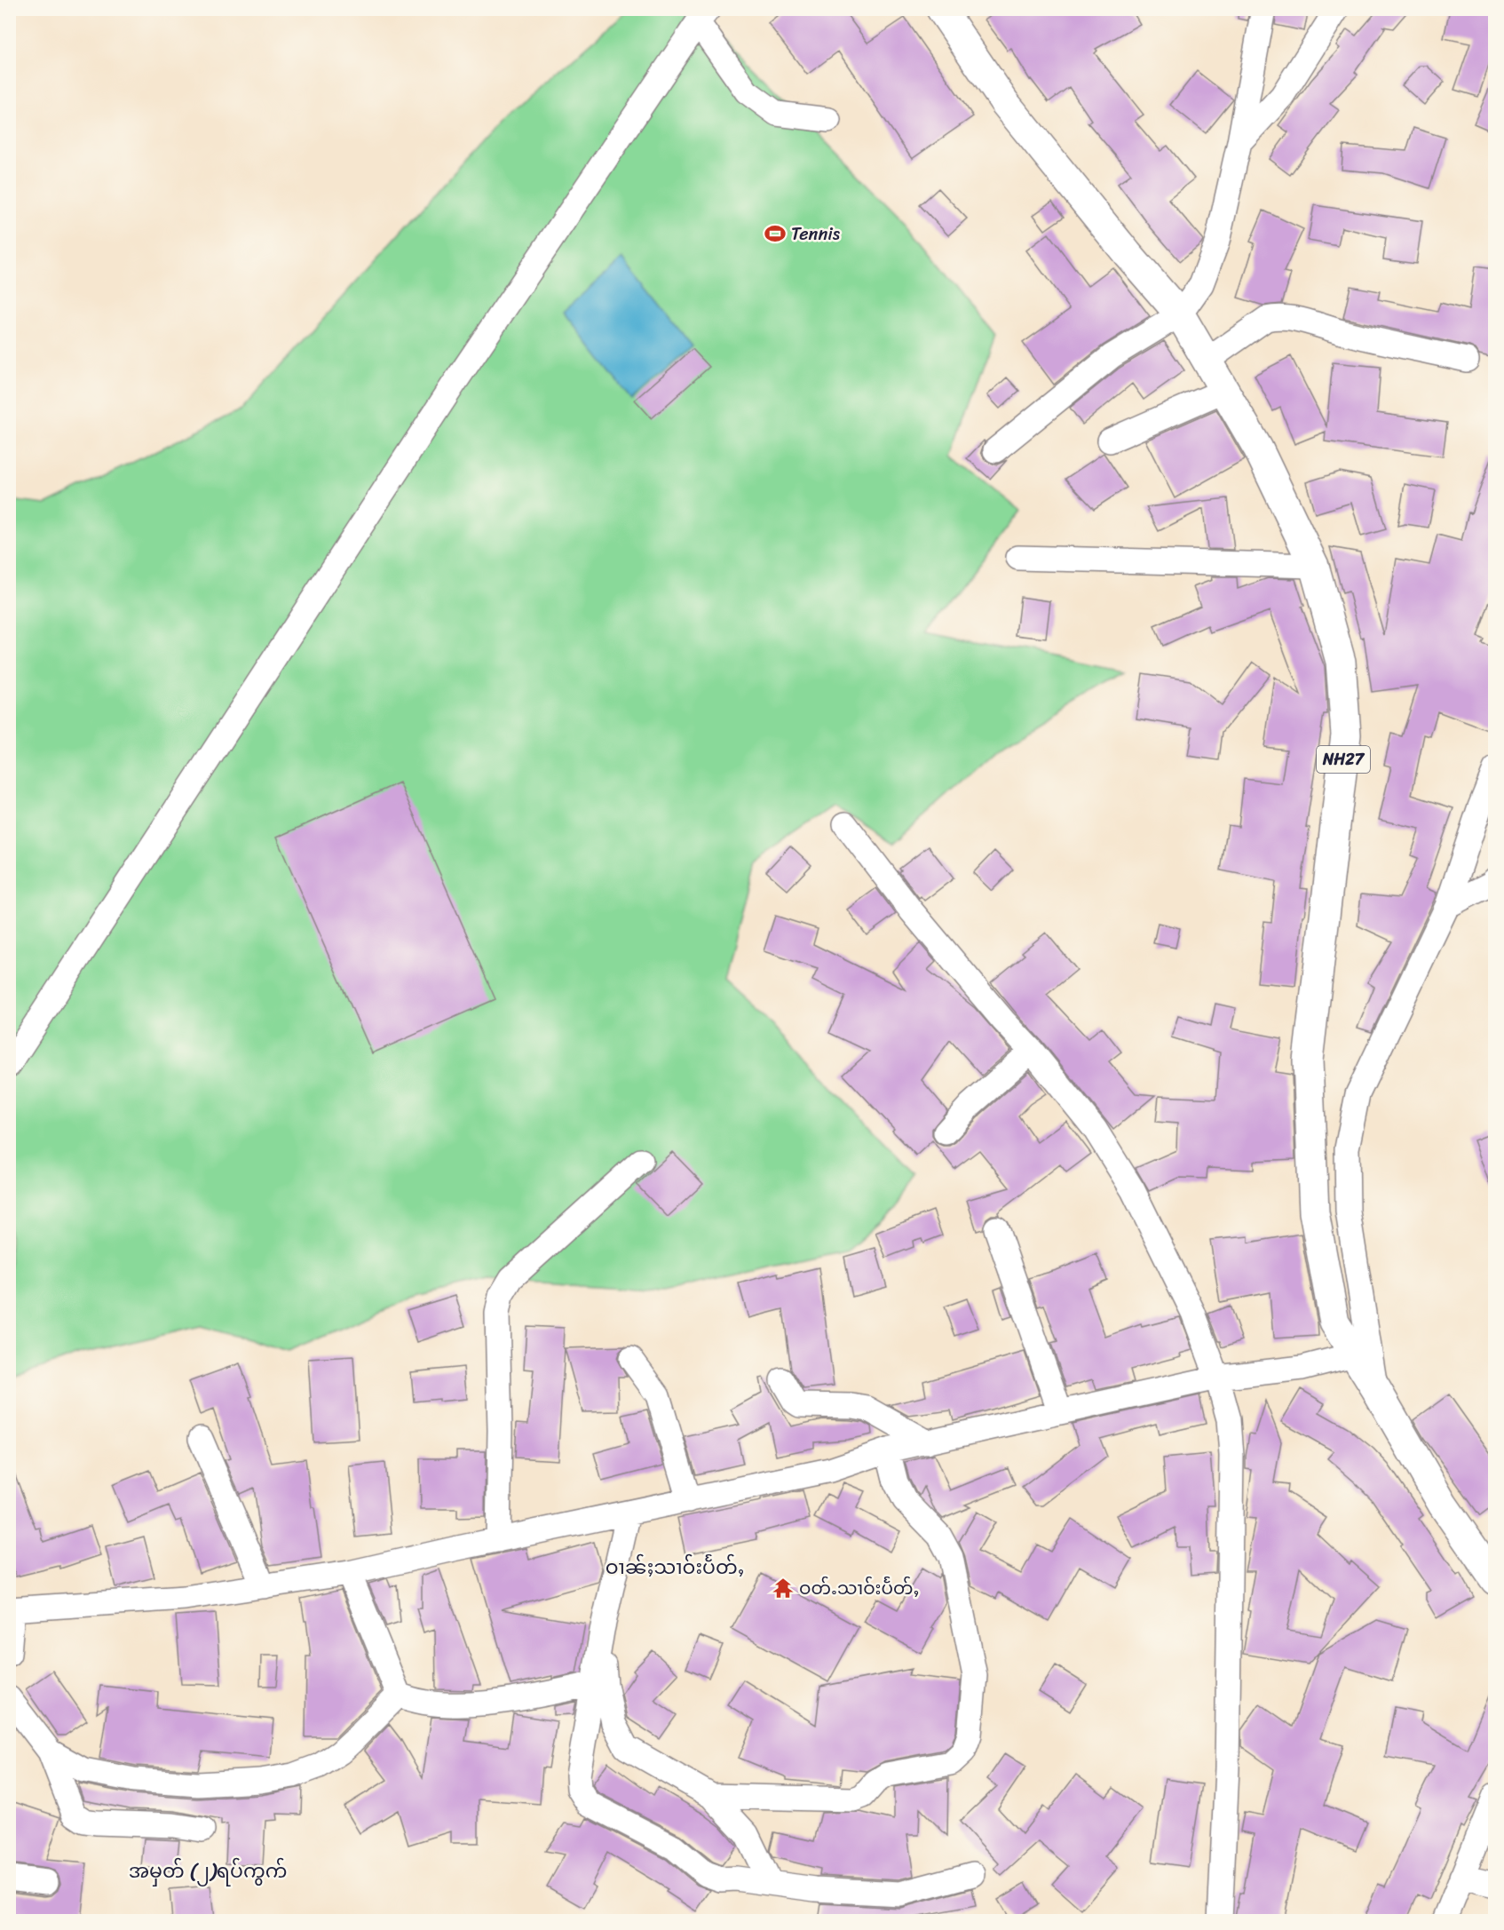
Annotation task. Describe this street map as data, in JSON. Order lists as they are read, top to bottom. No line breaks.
{"streets":{"highway":["NH27"]},"districts":["ဝၢၼ်ႈသၢဝ်းပႅတ်ႇ","အမှတ် (၂)ရပ်ကွက်"],"places":{"sports":["Tennis"],"temple":["ဝတ်ႉသၢဝ်းပႅတ်ႇ"]}}
